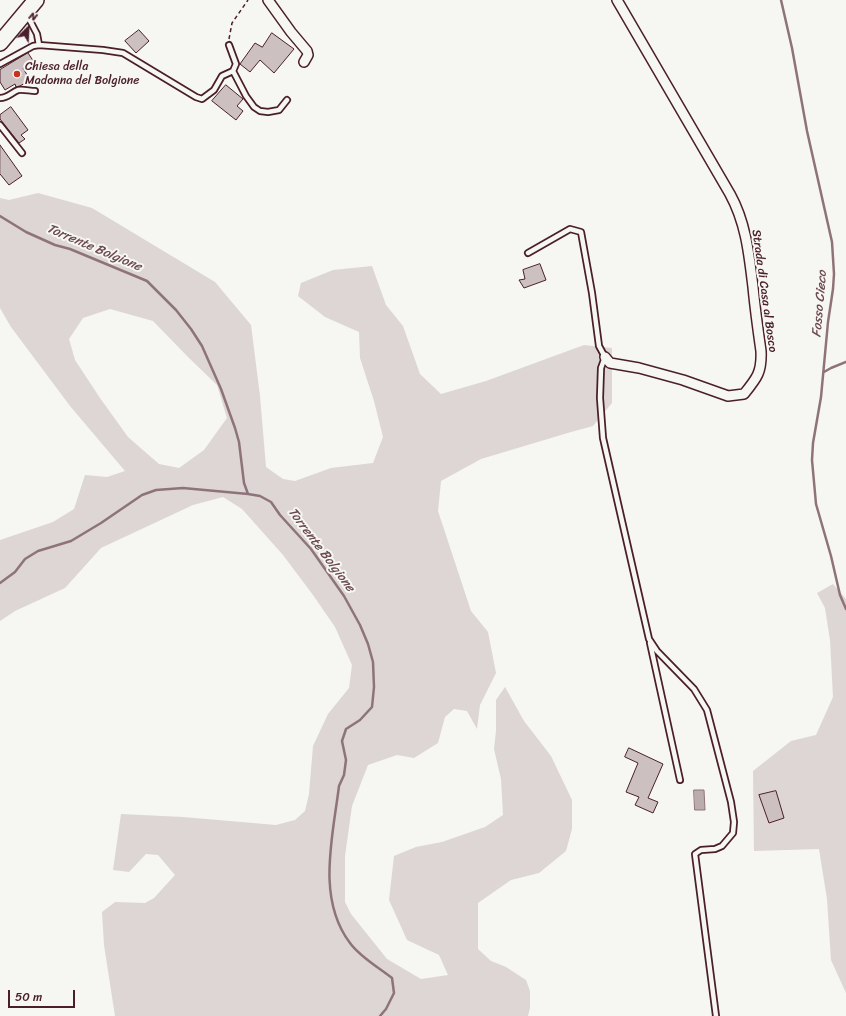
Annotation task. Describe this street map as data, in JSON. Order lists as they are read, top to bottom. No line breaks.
{"streets":{"street":["Strada di Casa al Bosco"]},"water":["Torrente Bolgione","Fosso Cieco"],"places":["Chiesa della Madonna del Bolgione"],"scale_bar":"50 m","north":"top right"}
